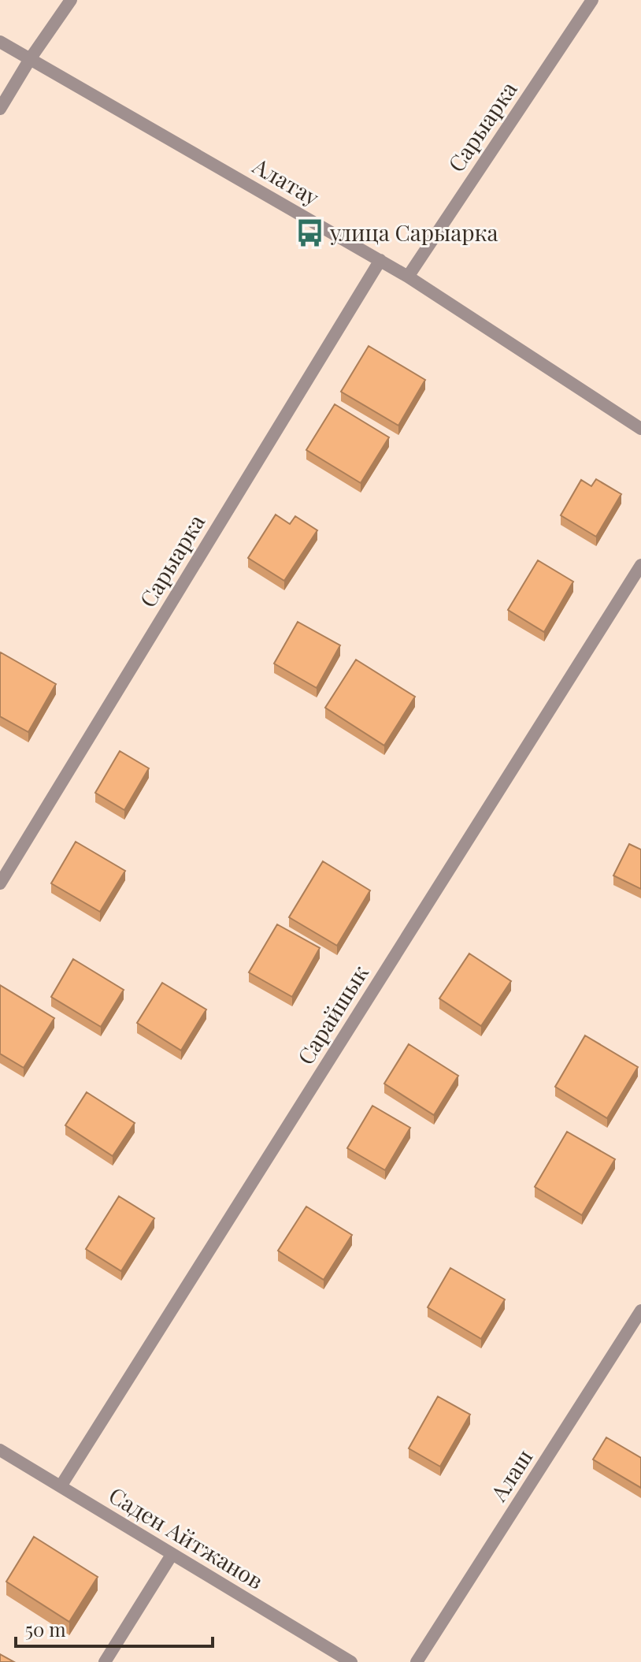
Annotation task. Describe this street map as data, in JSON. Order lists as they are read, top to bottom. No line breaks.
{"streets":{"street":["Сарыарка","Алатау","Сарайшык","Алаш","Саден Айтжанов"]},"crossings":[["Сарыарка","Алатау"],["Сарайшык","Саден Айтжанов"]],"places":{"bus stop":["улица Сарыарка"]},"scale_bar":"50 m"}
